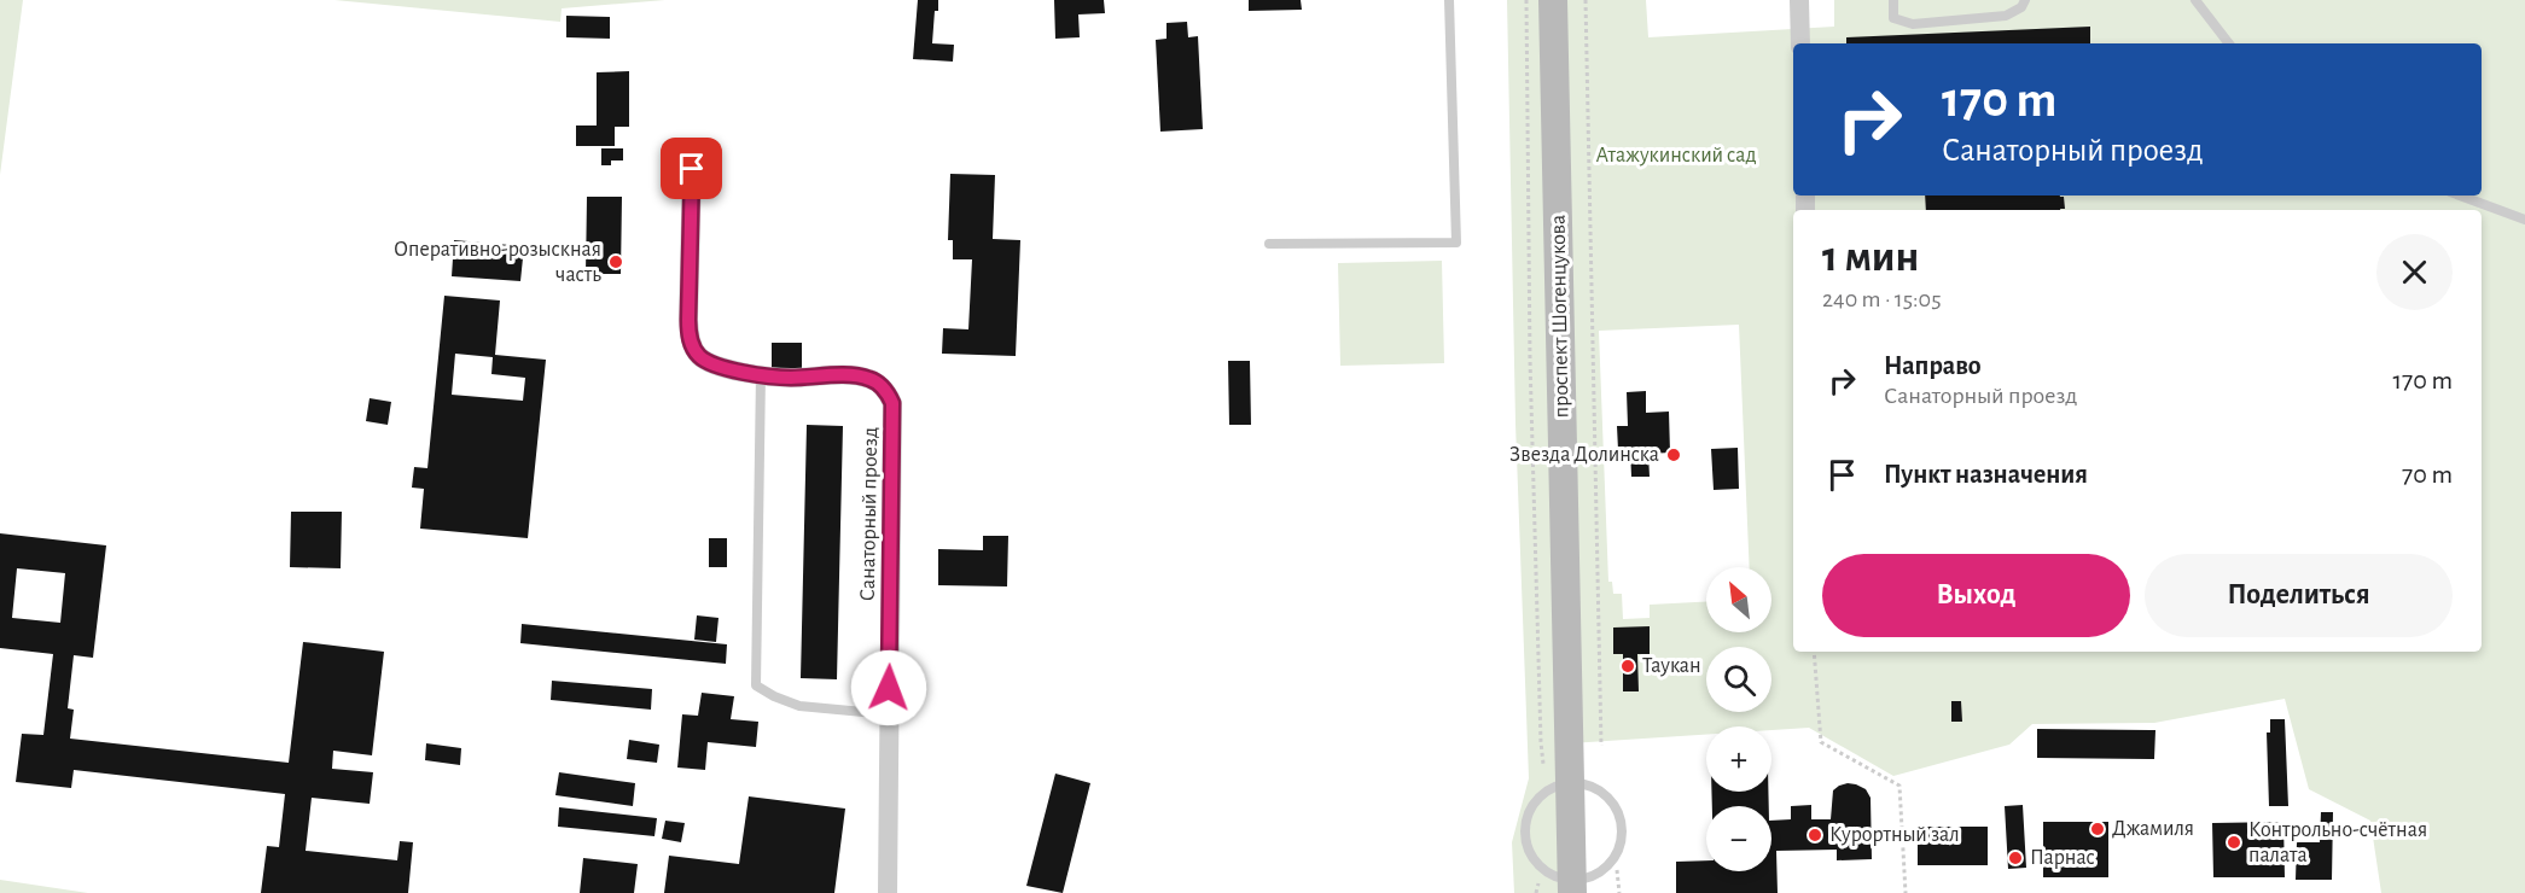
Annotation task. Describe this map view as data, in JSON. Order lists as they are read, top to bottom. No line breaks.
{"streets":{"street":["проспект Шогенцукова","Санаторный проезд"]},"parks":["Атажукинский сад"],"places":["Оперативно-розыскная часть","Звезда Долинска","Таукан","Джамиля","Курортный зал","Контрольно-счётная палата","Парнас"],"north":"top left","page":{"turn":["170 m","Санаторный проезд"],"heading":["1 мин","240 m · 15:05"],"list":[{"name":"Направо","note":"Санаторный проезд","value":"170 m"},{"name":"Пункт назначения","value":"70 m"}],"buttons":["Выход","Поделиться"],"map_buttons":["+","−"]}}
